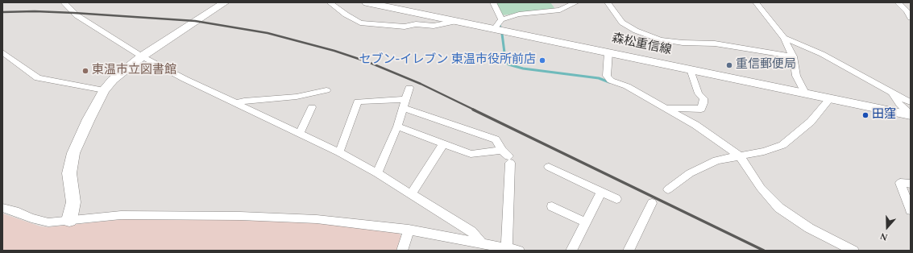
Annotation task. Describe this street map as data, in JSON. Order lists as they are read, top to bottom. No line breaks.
{"streets":{"main road":["森松重信線"]},"places":["セブン-イレブン 東温市役所前店","重信郵便局","東温市立図書館","田窪"],"north":"bottom"}
